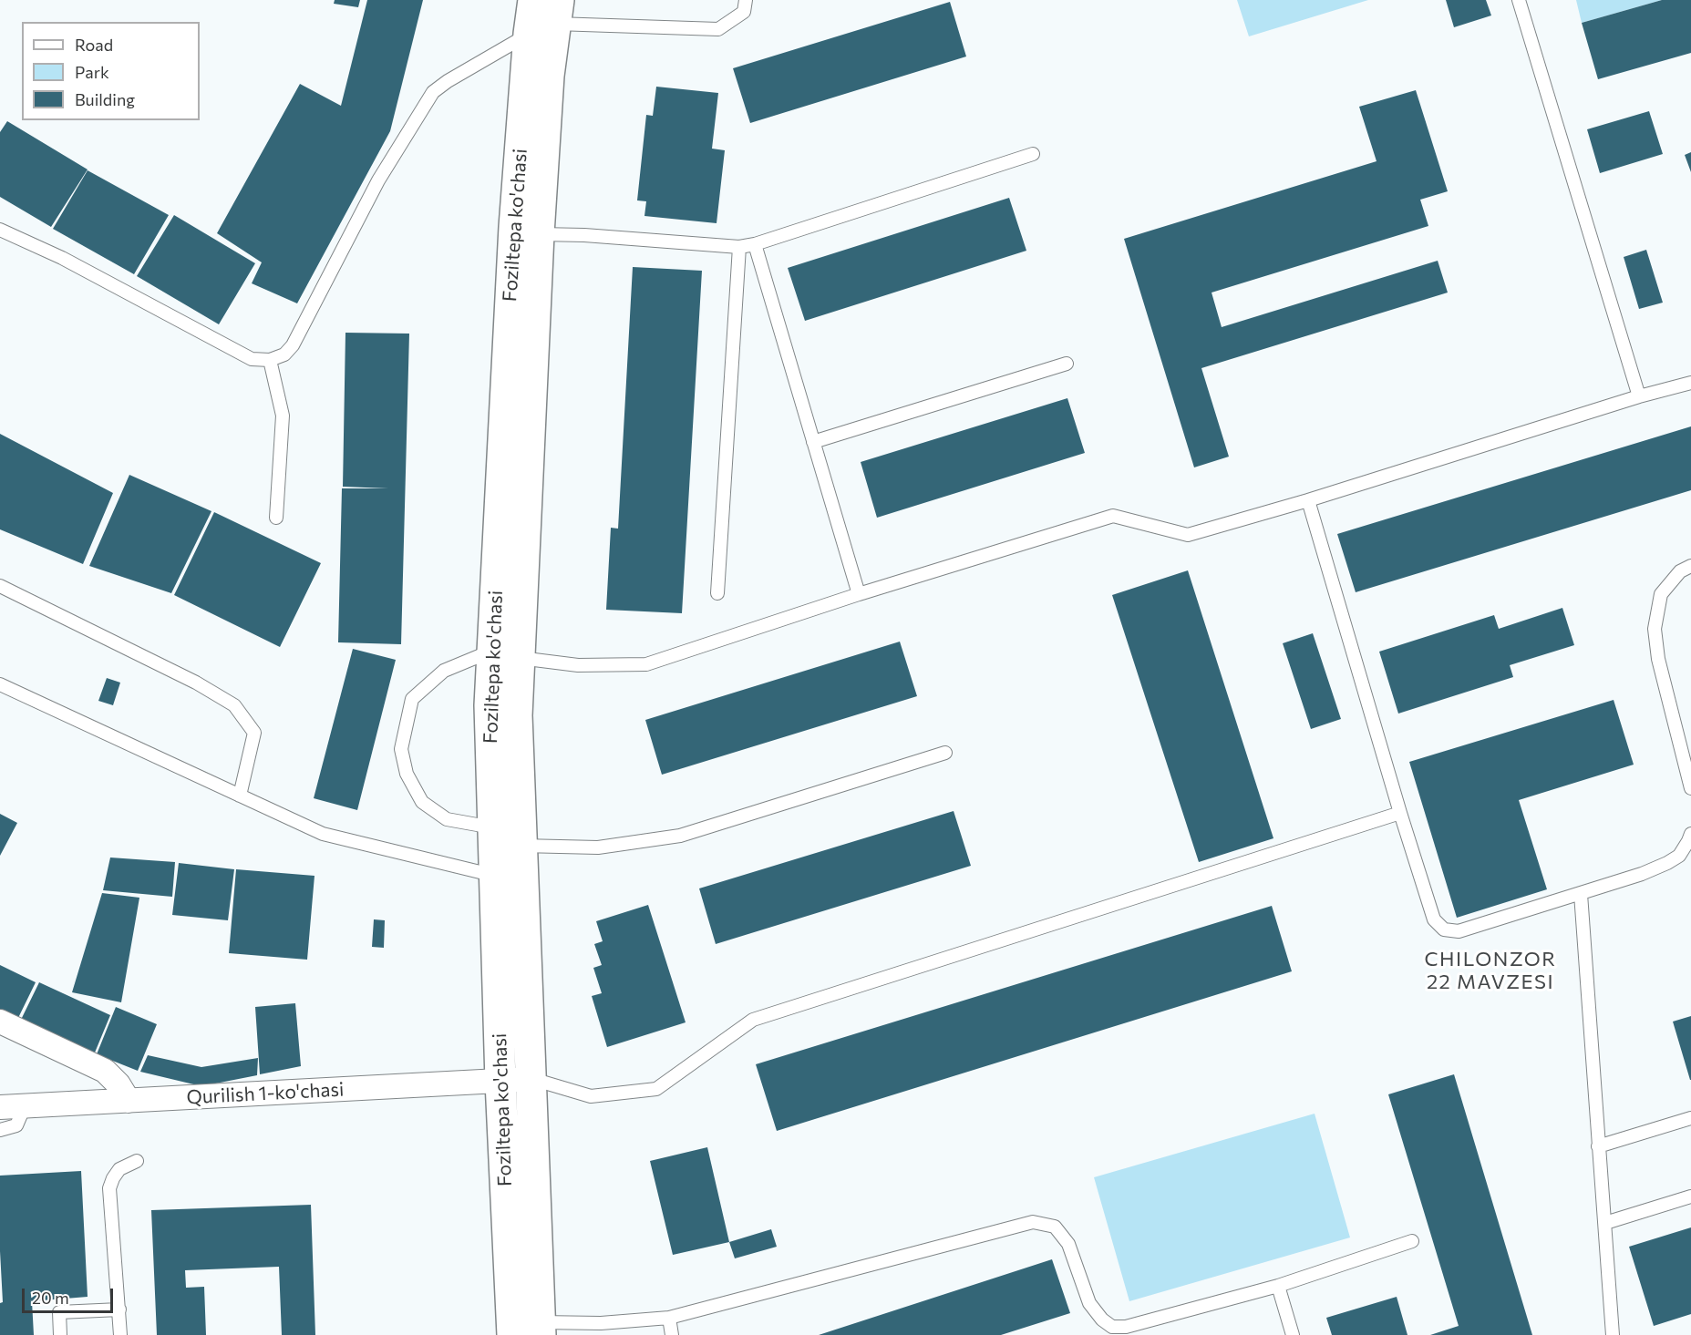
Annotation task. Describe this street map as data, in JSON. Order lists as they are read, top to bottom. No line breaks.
{"streets":{"main road":["Foziltepa ko'chasi"],"street":["Qurilish 1-ko'chasi"]},"crossings":[["Foziltepa ko'chasi","Qurilish 1-ko'chasi"]],"districts":["CHILONZOR 22 MAVZESI"],"legend":["Road","Park","Building"],"scale_bar":"20 m"}
